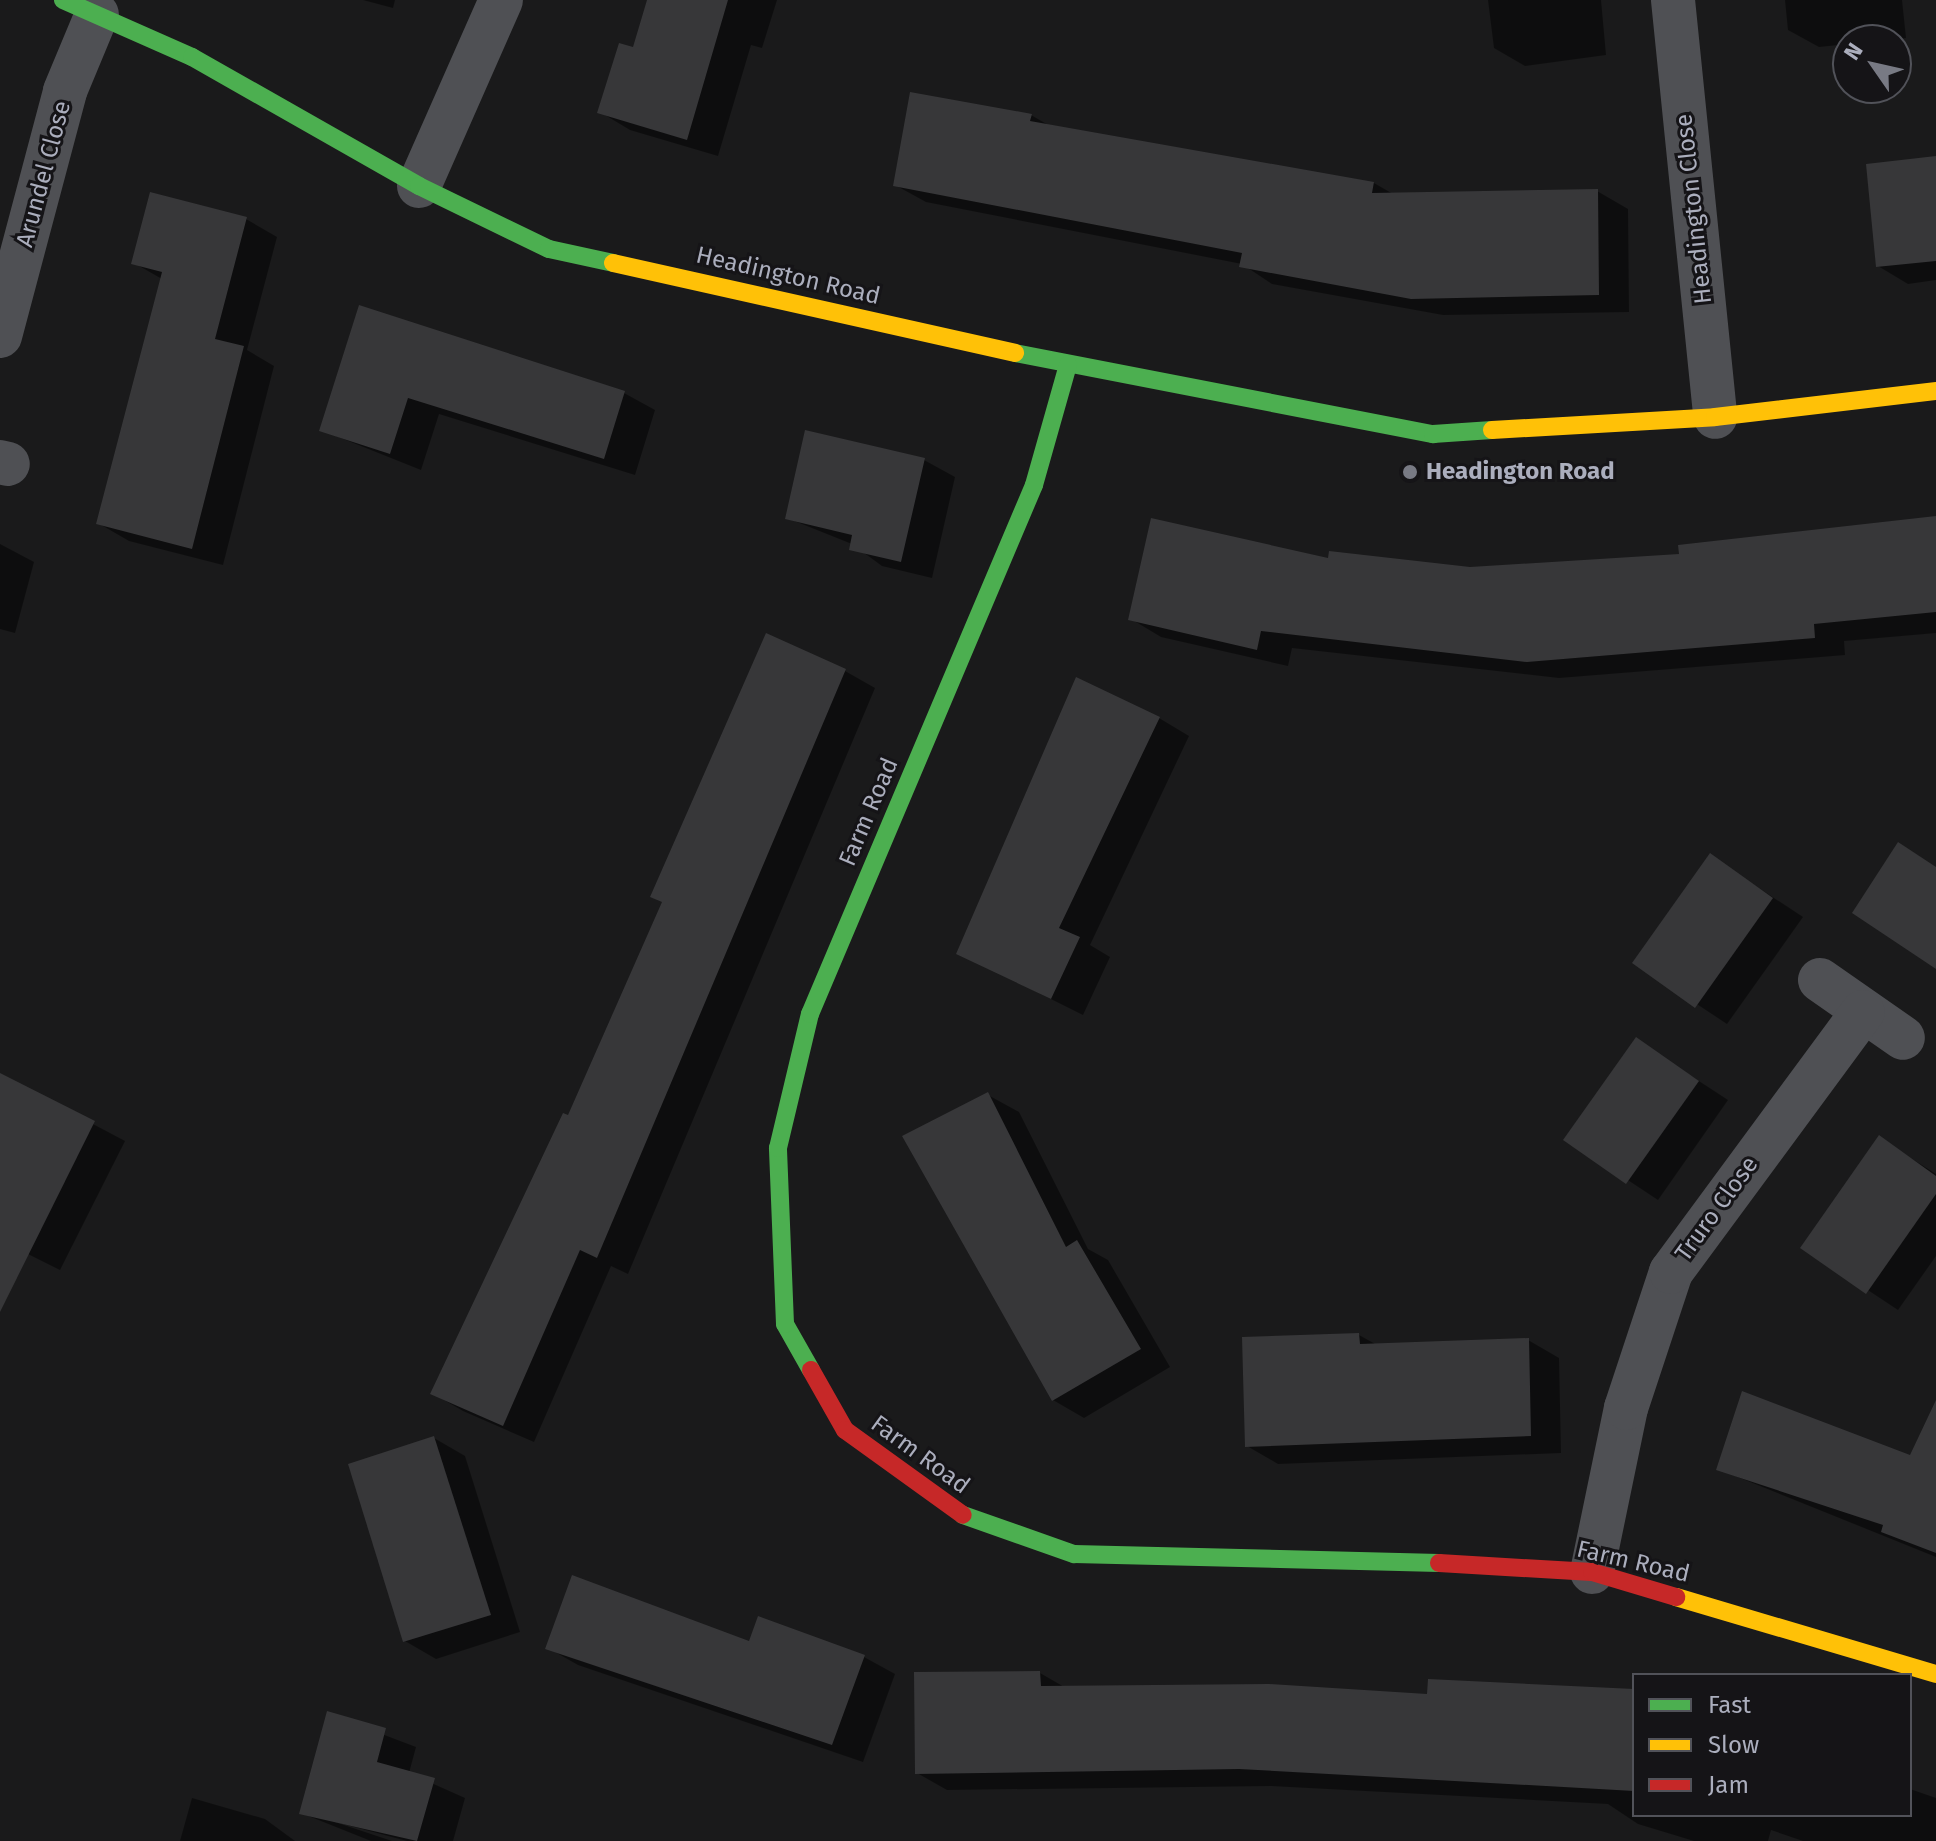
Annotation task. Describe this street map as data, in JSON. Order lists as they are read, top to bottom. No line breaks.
{"streets":{"street":["Arundel Close","Headington Close","Headington Road","Farm Road","Truro Close"]},"crossings":[["Arundel Close","Headington Road"],["Headington Close","Headington Road"],["Headington Road","Farm Road"],["Farm Road","Truro Close"]],"places":["Headington Road"],"legend":["Fast","Slow","Jam"],"north":"top left"}
